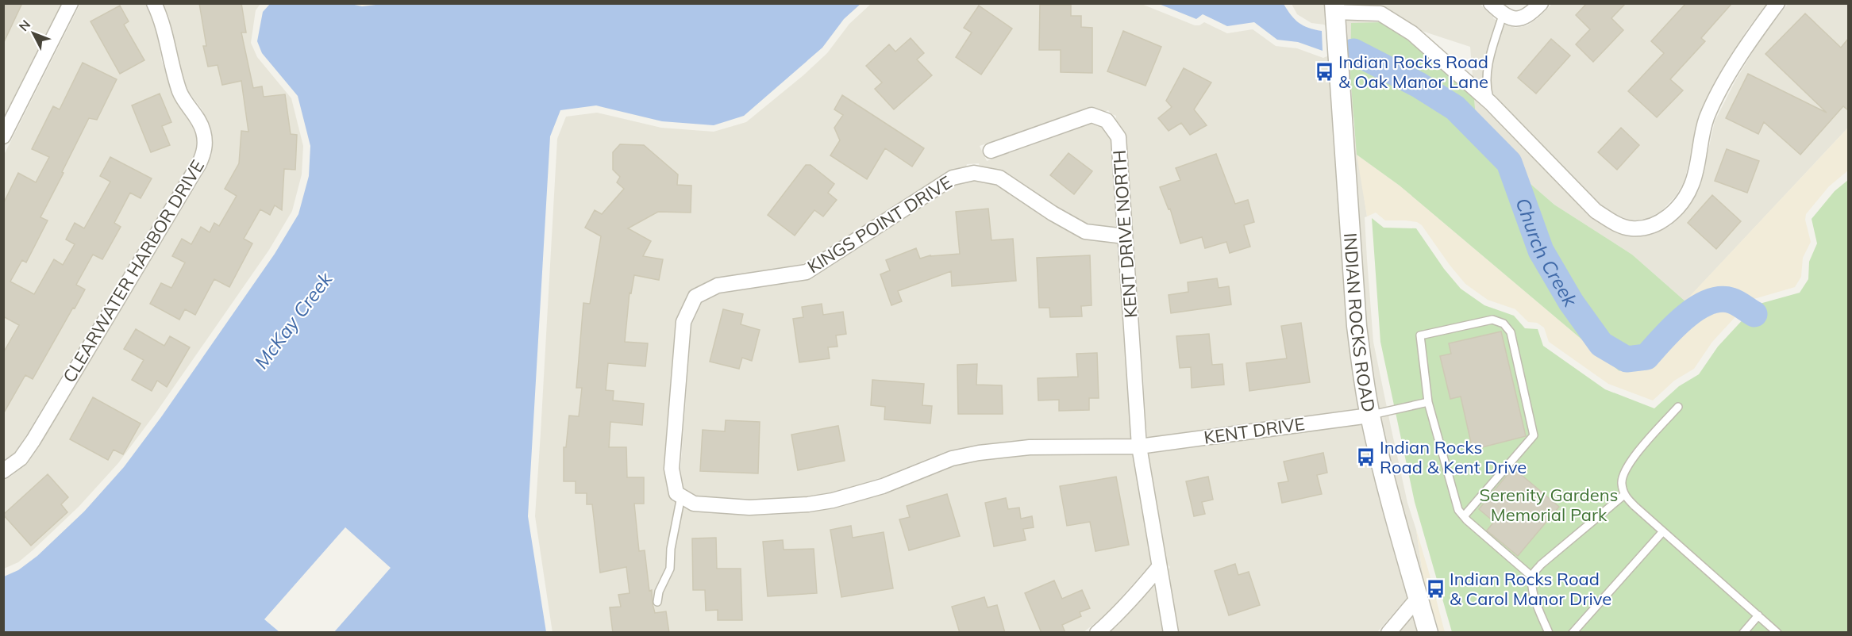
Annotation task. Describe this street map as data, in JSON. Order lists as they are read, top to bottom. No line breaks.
{"streets":{"street":["KINGS POINT DRIVE","KENT DRIVE NORTH","CLEARWATER HARBOR DRIVE","INDIAN ROCKS ROAD","KENT DRIVE"]},"crossings":[["KINGS POINT DRIVE","KENT DRIVE NORTH"],["KENT DRIVE NORTH","KENT DRIVE"],["INDIAN ROCKS ROAD","KENT DRIVE"]],"water":["Church Creek","McKay Creek"],"parks":["Serenity Gardens Memorial Park"],"places":{"bus stop":["Indian Rocks Road & Oak Manor Lane","Indian Rocks Road & Kent Drive","Indian Rocks Road & Carol Manor Drive"]},"north":"top left"}
